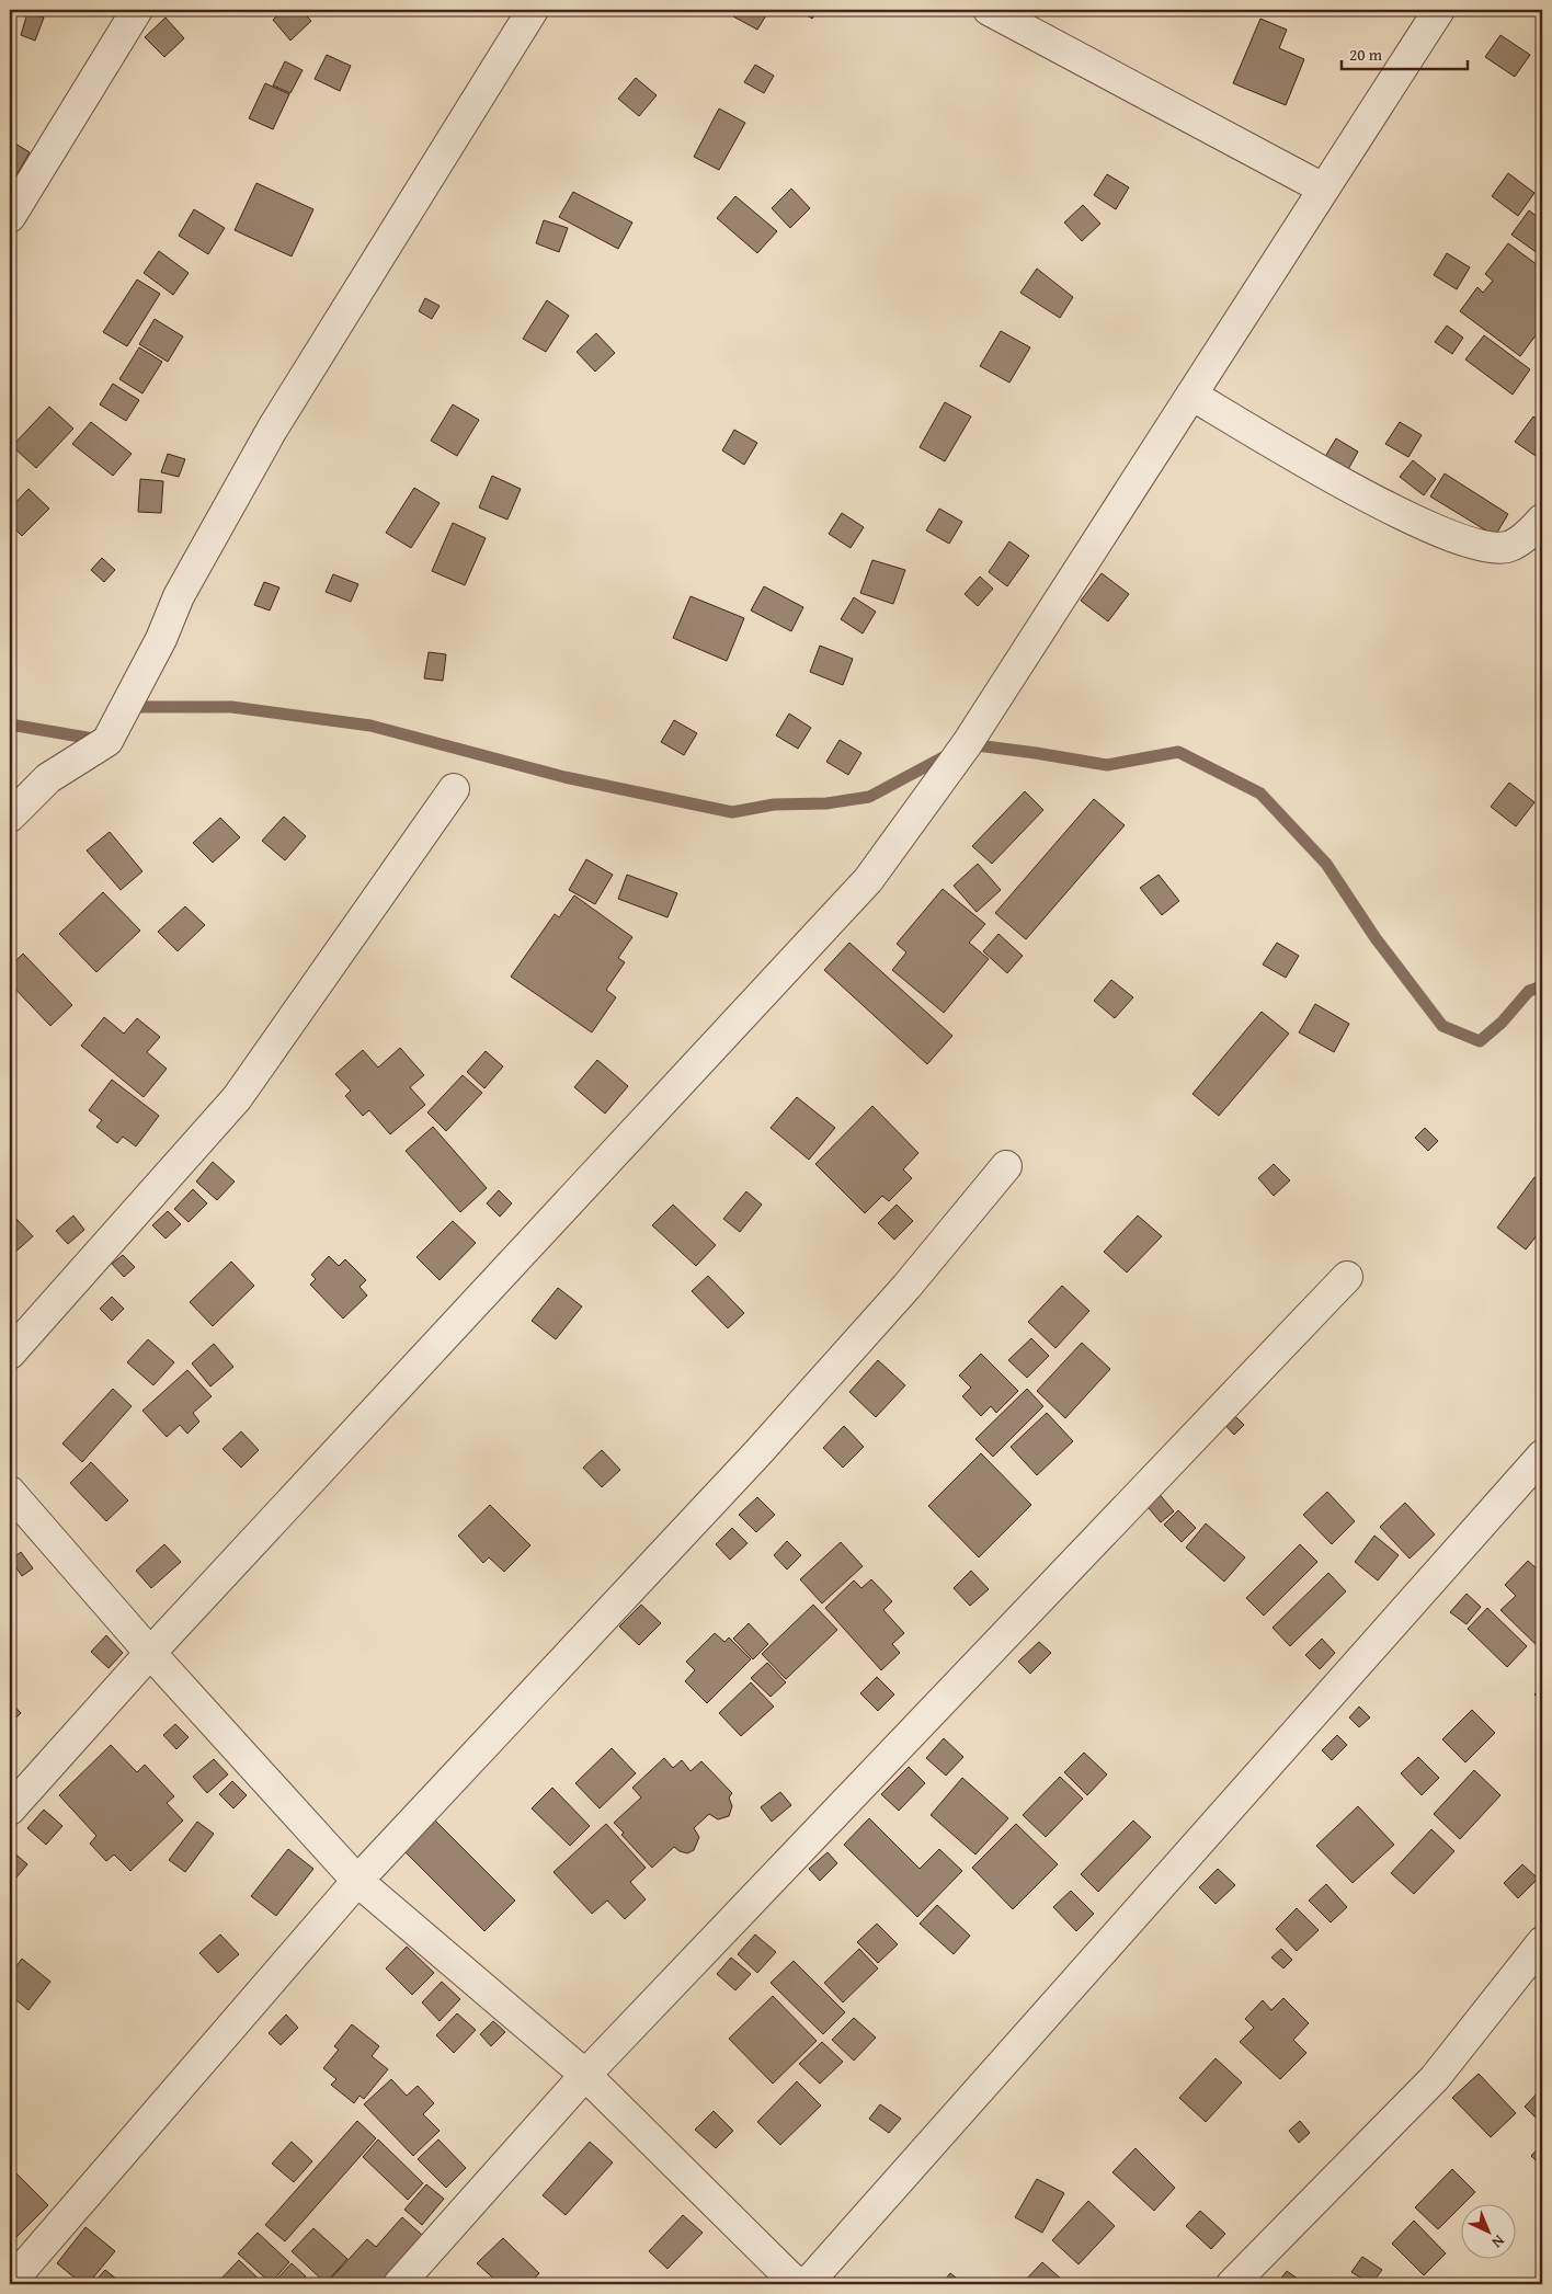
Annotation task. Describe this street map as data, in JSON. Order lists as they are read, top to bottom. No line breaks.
{"scale_bar":"20 m","north":"bottom right"}
